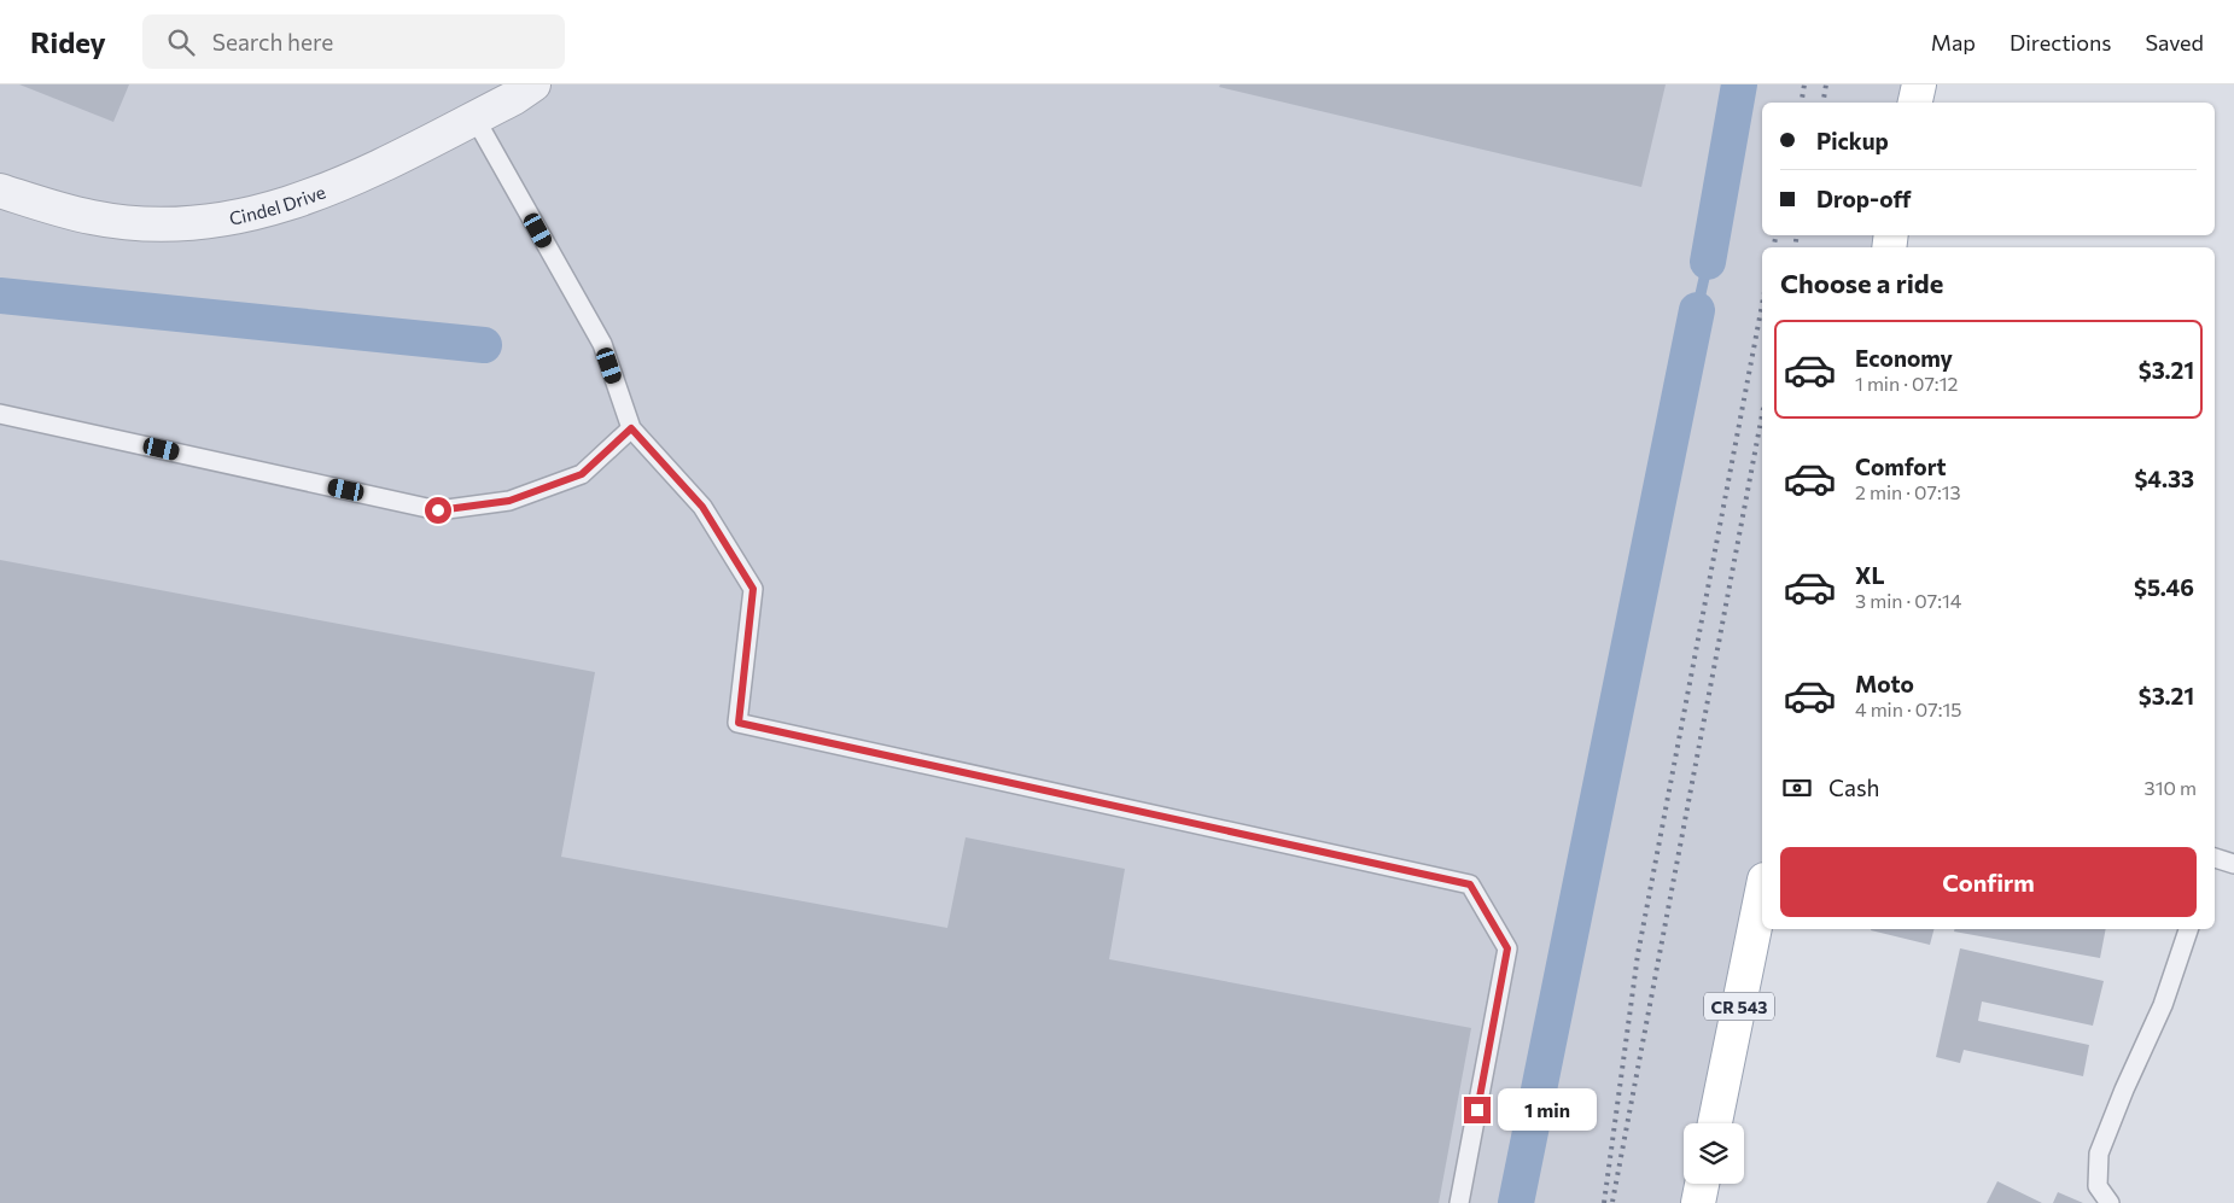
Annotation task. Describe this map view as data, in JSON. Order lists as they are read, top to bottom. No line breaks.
{"streets":{"main road":["CR 543"],"street":["Cindel Drive"]},"page":{"header":"Ridey","search":"Search here","nav":["Map","Directions","Saved"],"banner":["Pickup","Drop-off"],"heading":"Choose a ride","list":[{"name":"Economy","note":"1 min · 07:12","value":"$3.21"},{"name":"Comfort","note":"2 min · 07:13","value":"$4.33"},{"name":"XL","note":"3 min · 07:14","value":"$5.46"},{"name":"Moto","note":"4 min · 07:15","value":"$3.21"}],"pay":["Cash","310 m"],"buttons":"Confirm","bubble":"1 min"}}
